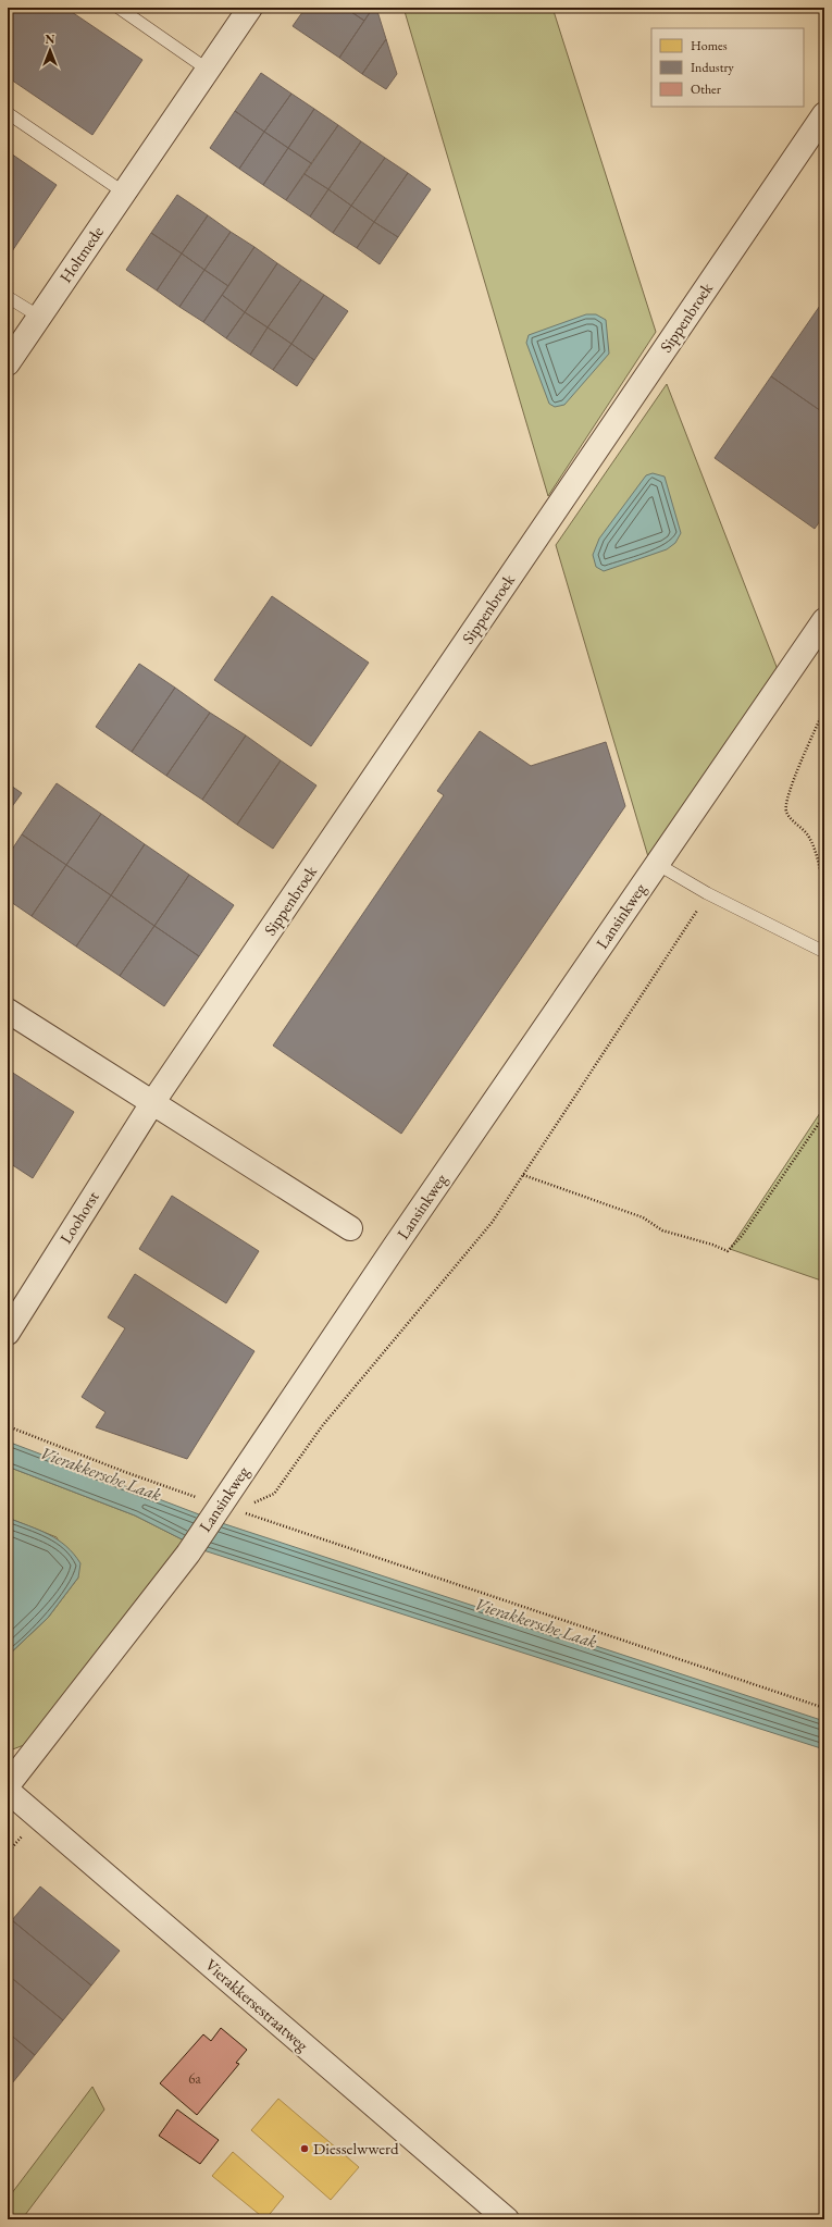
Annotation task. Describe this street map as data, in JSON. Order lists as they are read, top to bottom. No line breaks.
{"streets":{"street":["Holtmede","Sippenbroek","Lansinkweg","Loohorst","Vierakkersestraatweg"]},"crossings":[["Sippenbroek","Loohorst"]],"water":["Vierakkersche Laak"],"places":["Diesselwwerd"],"house_numbers":["6a"],"legend":["Homes","Industry","Other"],"north":"top"}
